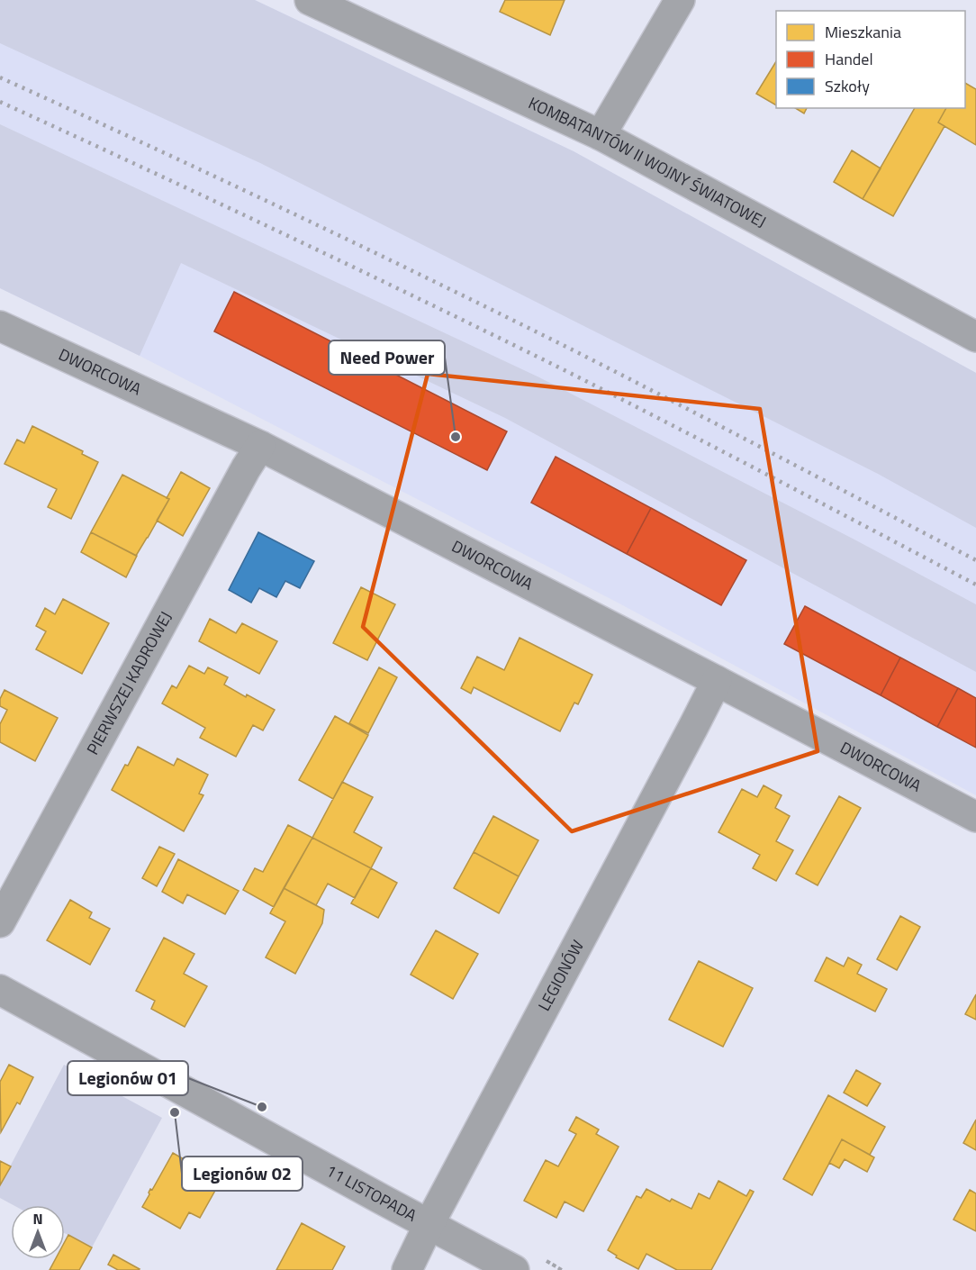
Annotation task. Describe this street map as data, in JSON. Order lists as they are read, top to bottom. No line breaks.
{"streets":{"street":["KOMBATANTÓW II WOJNY ŚWIATOWEJ","DWORCOWA","PIERWSZEJ KADROWEJ","LEGIONÓW","11 LISTOPADA"]},"crossings":[["DWORCOWA","PIERWSZEJ KADROWEJ"],["DWORCOWA","LEGIONÓW"],["LEGIONÓW","11 LISTOPADA"]],"places":["Need Power","Legionów 01","Legionów 02"],"legend":["Mieszkania","Handel","Szkoły"],"north":"top"}
